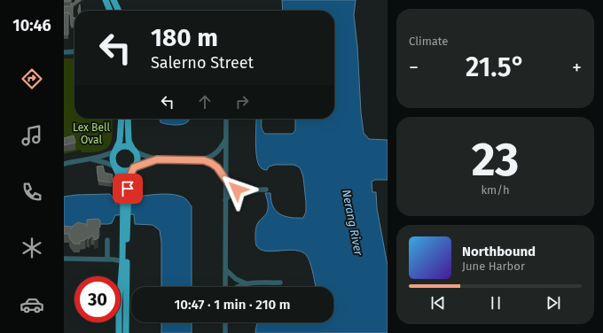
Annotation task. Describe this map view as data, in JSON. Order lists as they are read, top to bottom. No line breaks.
{"water":["Nerang River"],"parks":["Lex Bell Oval"],"page":{"tabs":"10:46","tile":["Climate",["23","km/h"]],"turn":["180 m","Salerno Street"],"heat":["−","21.5°","+"],"song":["Northbound","June Harbor"],"limit":"30","trip":"10:47 · 1 min · 210 m"}}
